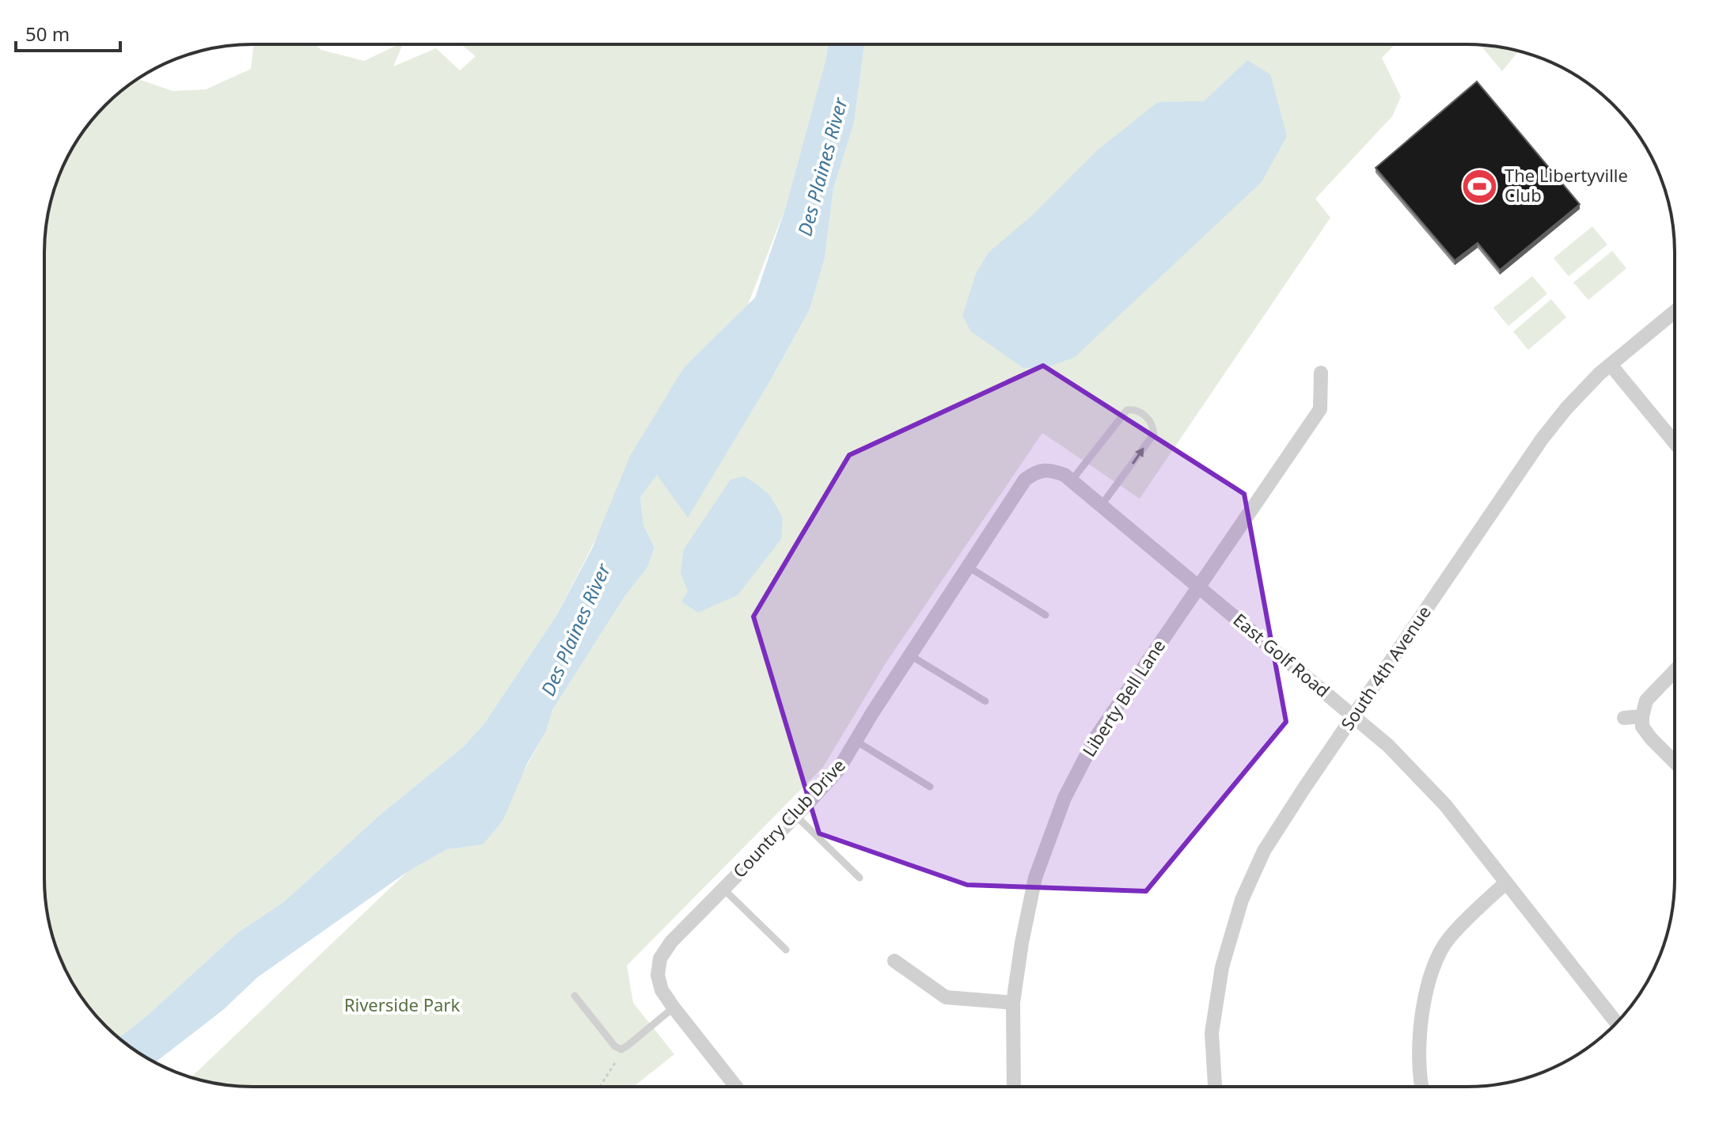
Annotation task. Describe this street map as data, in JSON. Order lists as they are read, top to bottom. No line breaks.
{"streets":{"street":["East Golf Road","South 4th Avenue","Liberty Bell Lane","Country Club Drive"]},"crossings":[["East Golf Road","South 4th Avenue"],["East Golf Road","Liberty Bell Lane"],["East Golf Road","Country Club Drive"]],"water":["Des Plaines River"],"parks":["Riverside Park"],"places":{"sports":["The Libertyville Club"]},"scale_bar":"50 m"}
